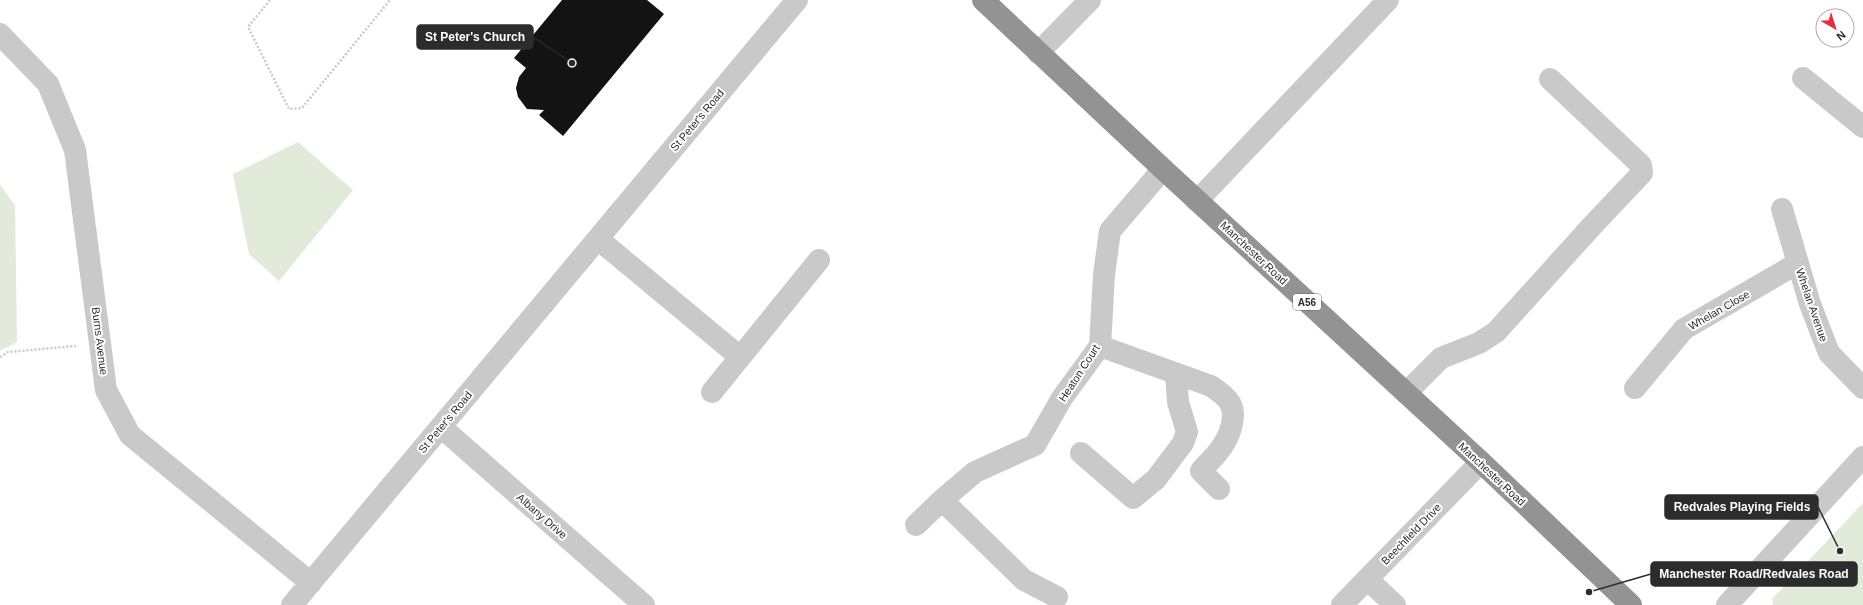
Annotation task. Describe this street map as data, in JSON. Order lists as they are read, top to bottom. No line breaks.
{"streets":{"highway":["Manchester Road","A56"],"street":["St Peter's Road","Whelan Avenue","Whelan Close","Burns Avenue","Heaton Court","Albany Drive","Beechfield Drive"]},"crossings":[["St Peter's Road","Burns Avenue"],["St Peter's Road","Albany Drive"],["Manchester Road","Heaton Court"],["Manchester Road","Beechfield Drive"],["Whelan Avenue","Whelan Close"]],"places":["St Peter's Church","Redvales Playing Fields","Manchester Road/Redvales Road"],"north":"bottom right"}
